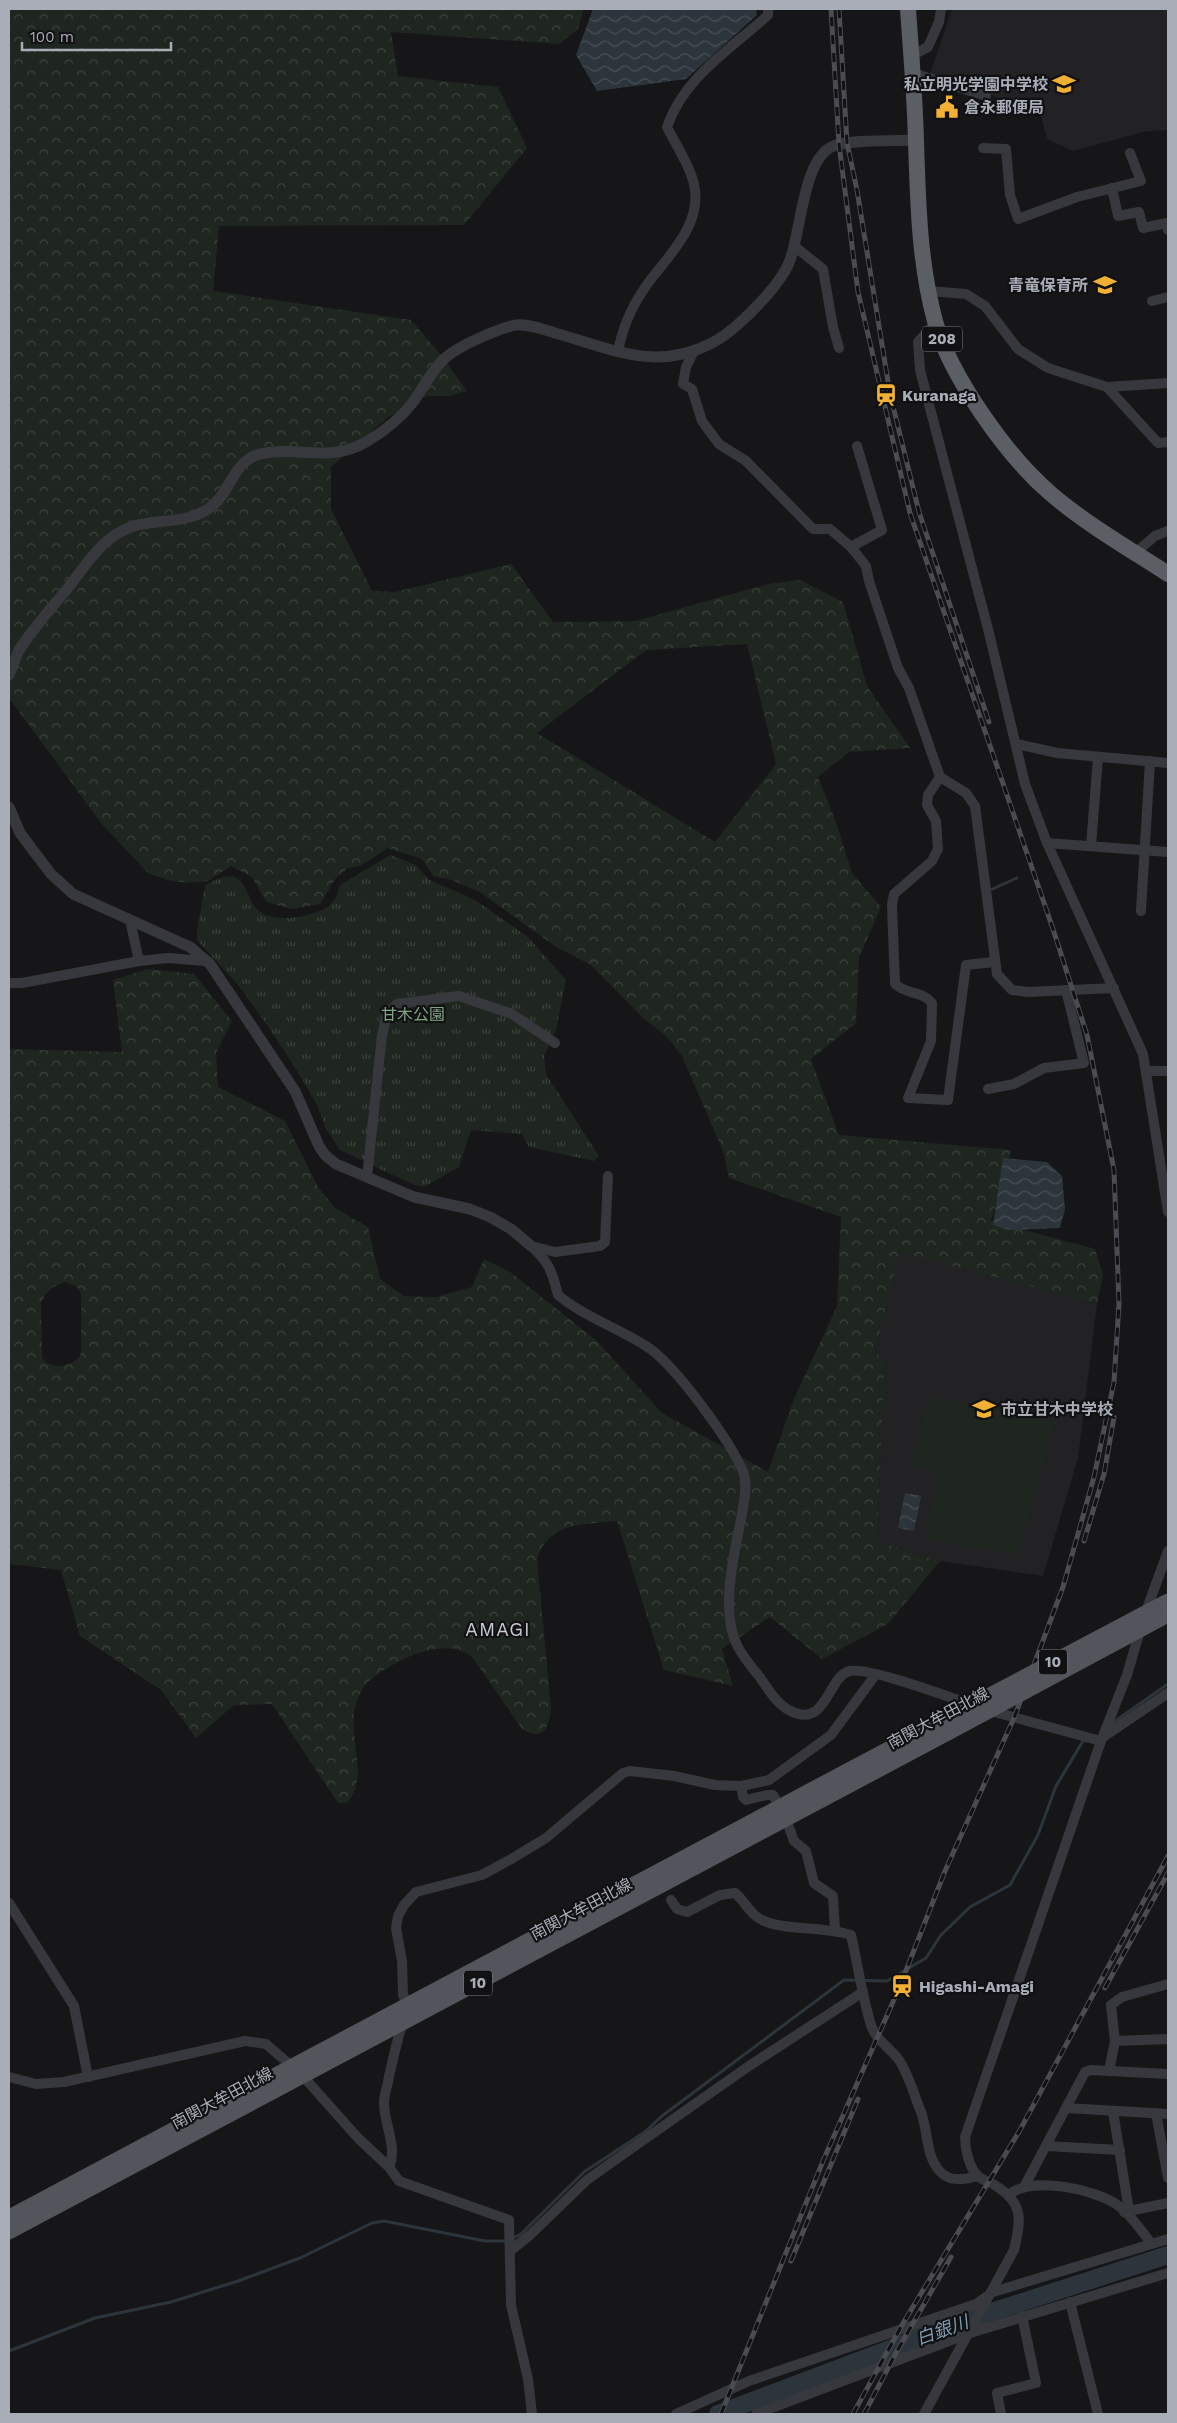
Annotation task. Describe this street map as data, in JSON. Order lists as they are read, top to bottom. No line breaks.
{"streets":{"highway":["208"],"main road":["10","南関大牟田北線"]},"districts":["AMAGI"],"water":["白銀川"],"parks":["甘木公園"],"places":{"school or university":["私立明光学園中学校","青竜保育所","市立甘木中学校"],"public building":["倉永郵便局"],"station":["Kuranaga","Higashi-Amagi"]},"scale_bar":"100 m"}
